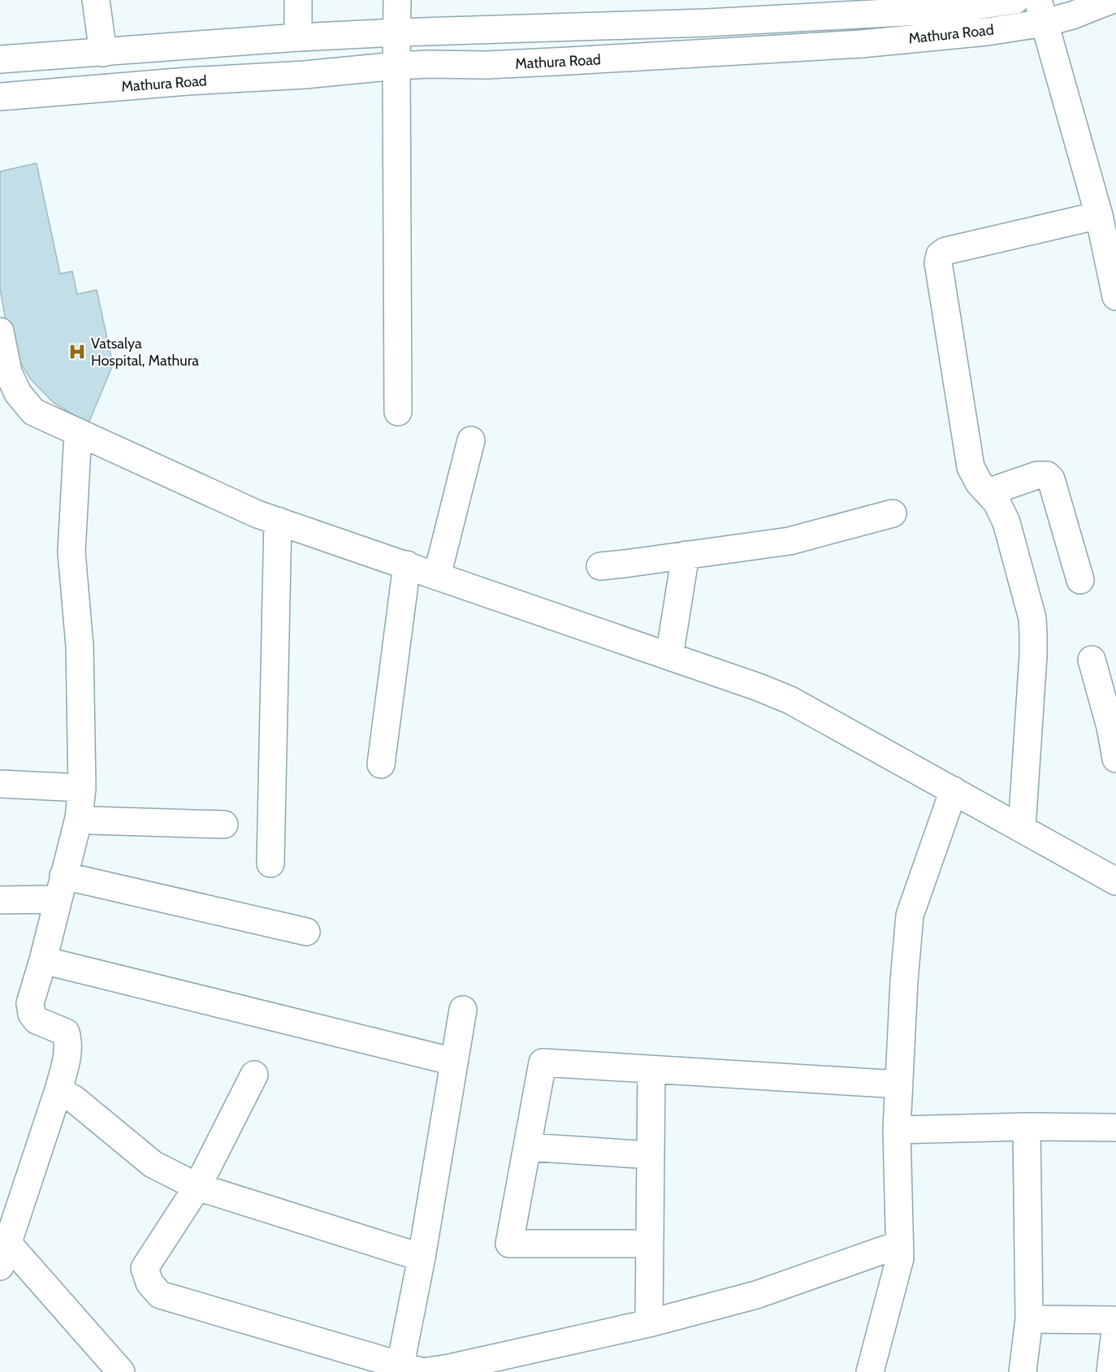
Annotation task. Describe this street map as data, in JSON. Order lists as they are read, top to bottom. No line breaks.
{"streets":{"street":["Mathura Road"]},"places":{"hospital":["Vatsalya Hospital, Mathura"]}}
